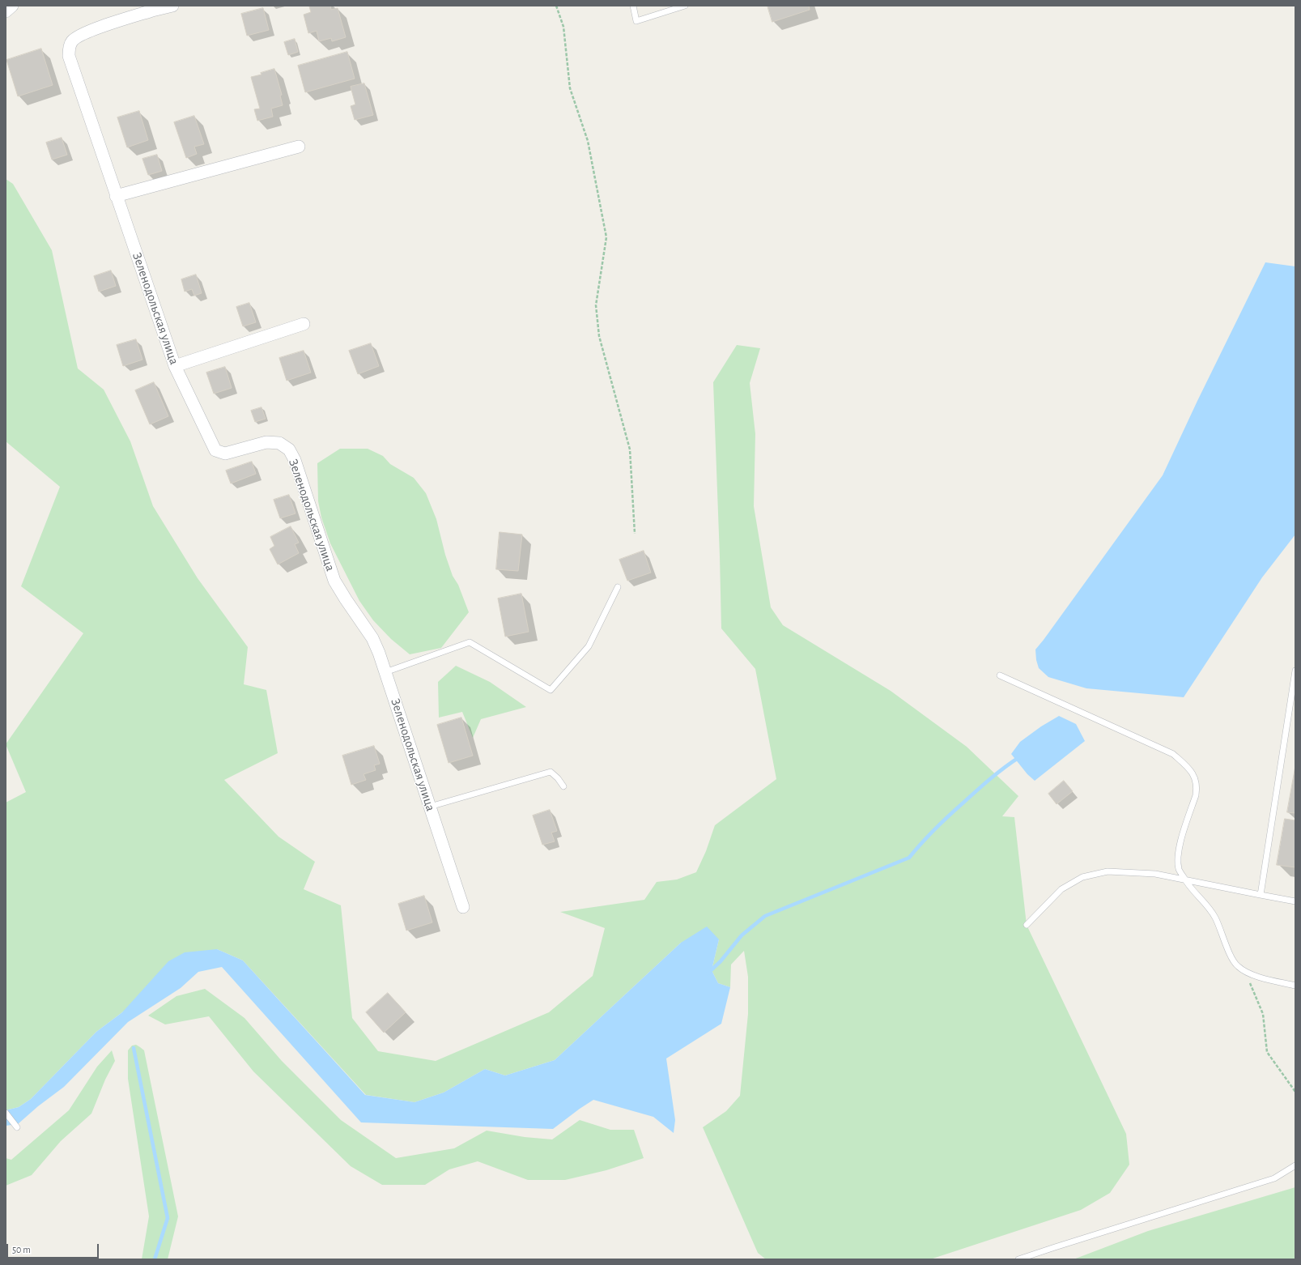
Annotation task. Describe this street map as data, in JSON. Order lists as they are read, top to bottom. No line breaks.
{"streets":{"street":["Зеленодольская улица"]},"scale_bar":"50 m"}
